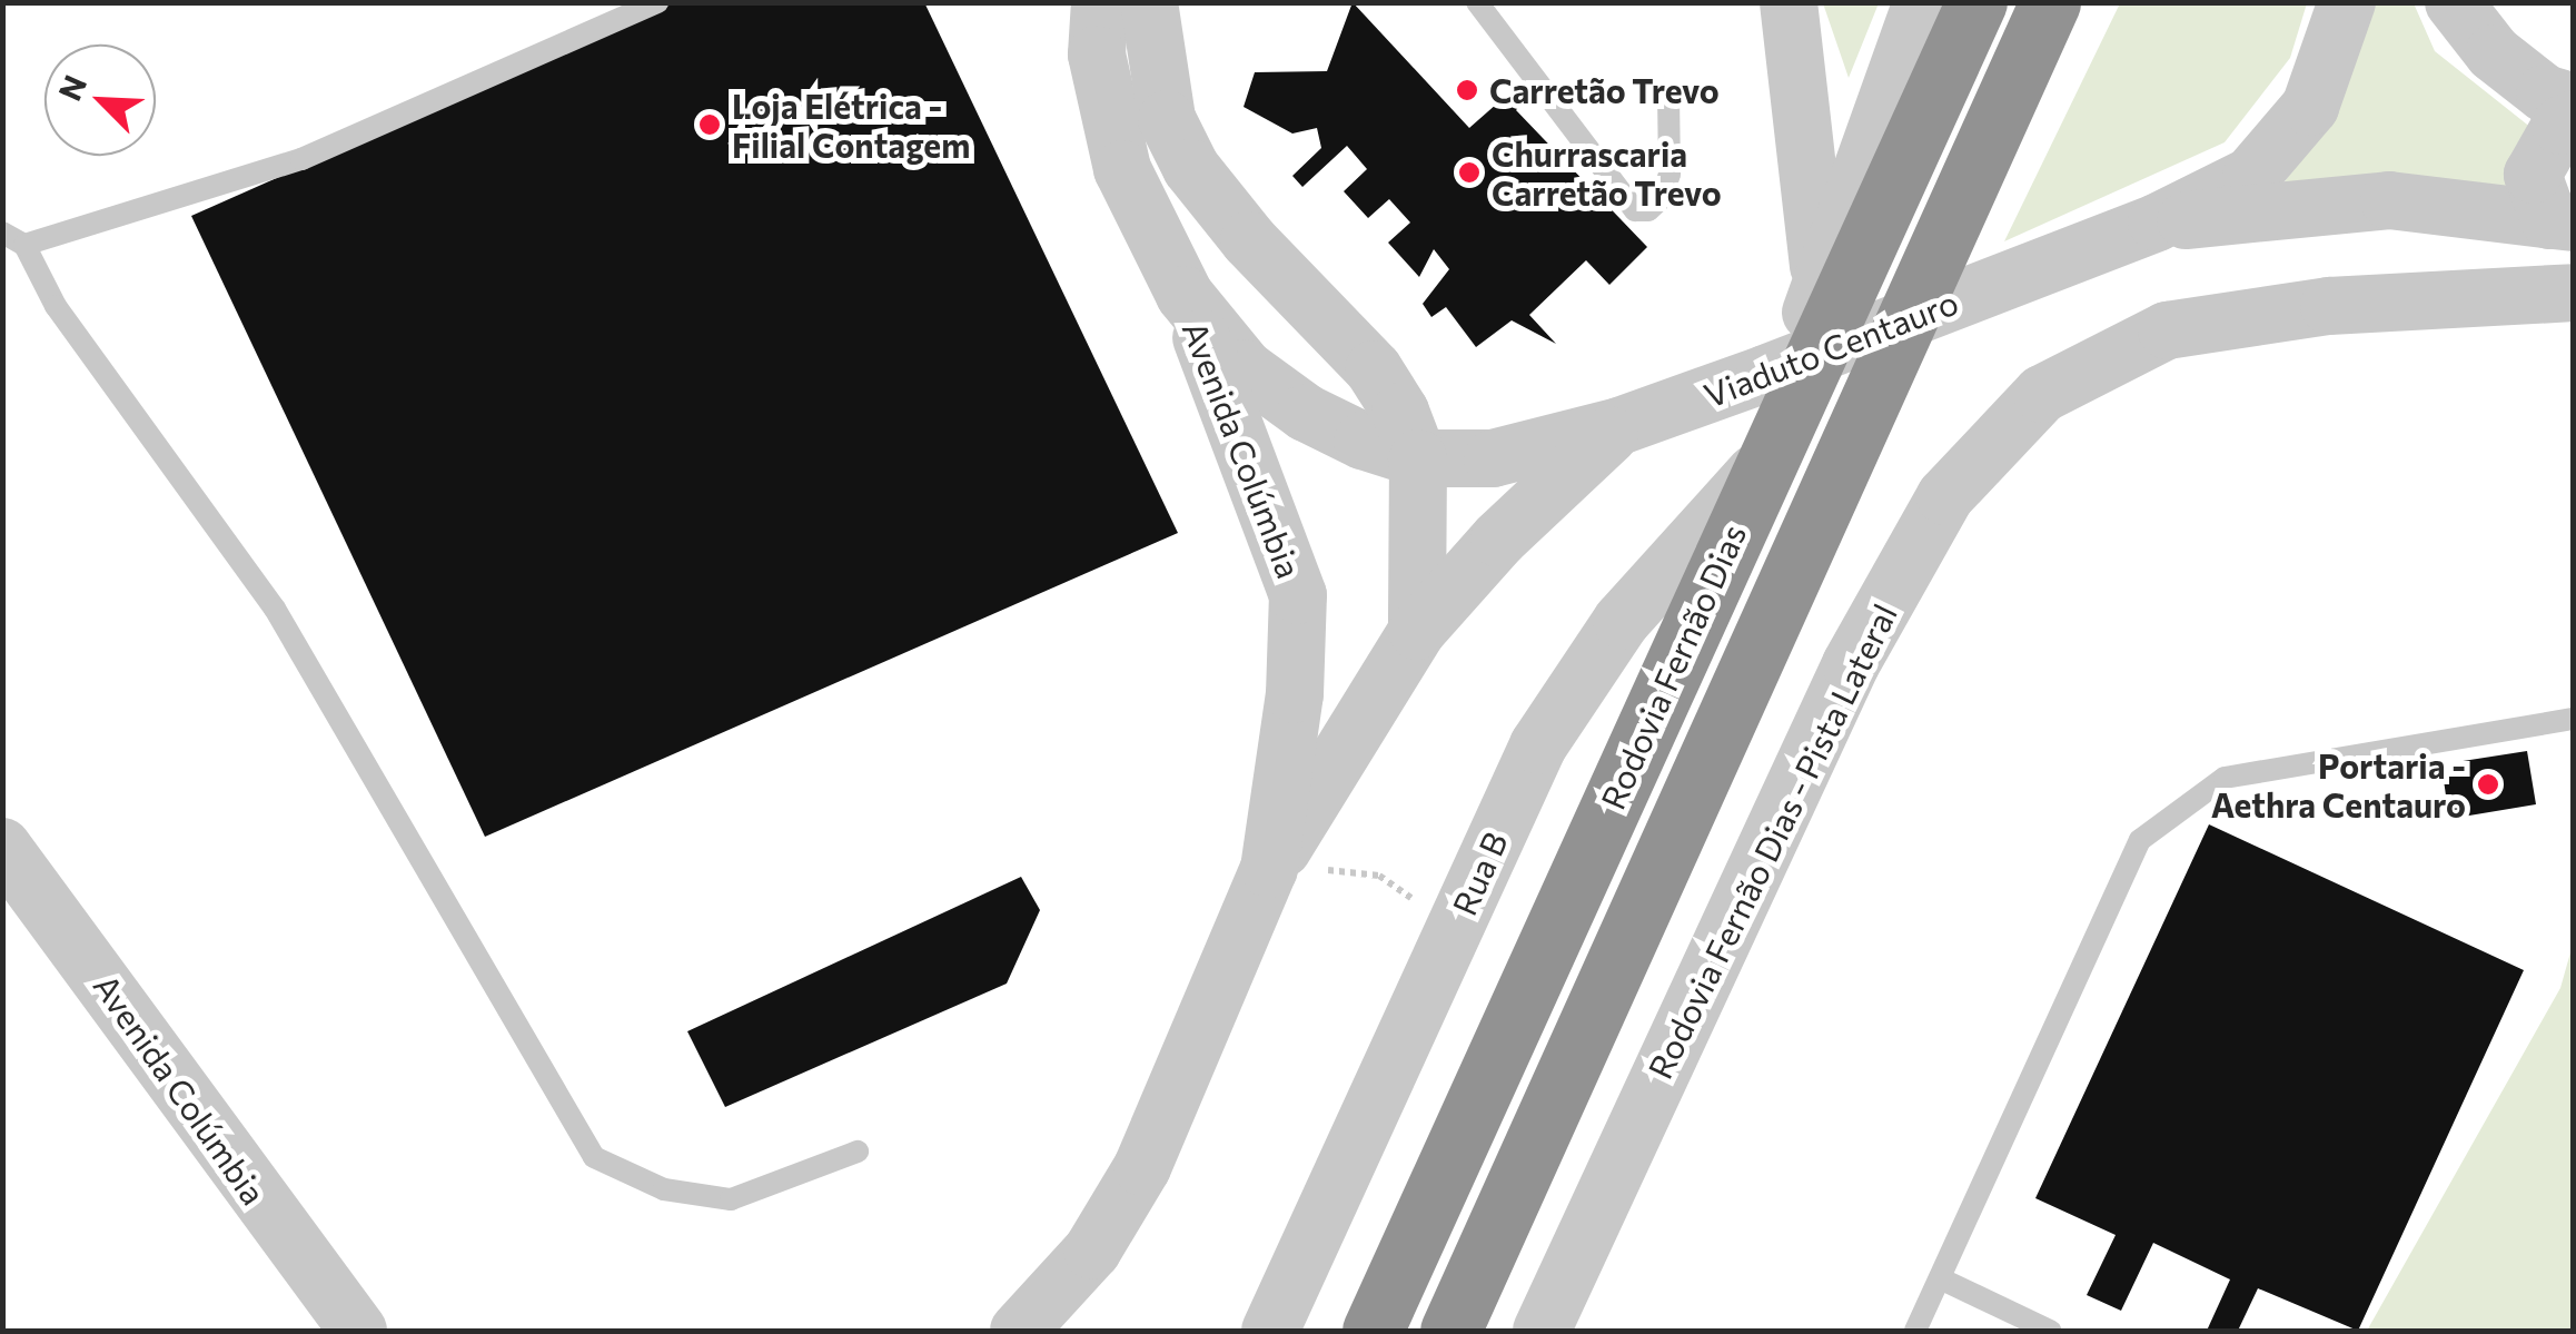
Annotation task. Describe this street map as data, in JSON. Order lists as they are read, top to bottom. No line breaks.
{"streets":{"highway":["Rodovia Fernão Dias"],"street":["Viaduto Centauro","Avenida Colúmbia","Rodovia Fernão Dias - Pista Lateral","Rua B"]},"crossings":[["Viaduto Centauro","Avenida Colúmbia"],["Rodovia Fernão Dias","Rua B"]],"places":["Carretão Trevo","Loja Elétrica - Filial Contagem","Churrascaria Carretão Trevo","Portaria - Aethra Centauro"],"north":"top left"}
